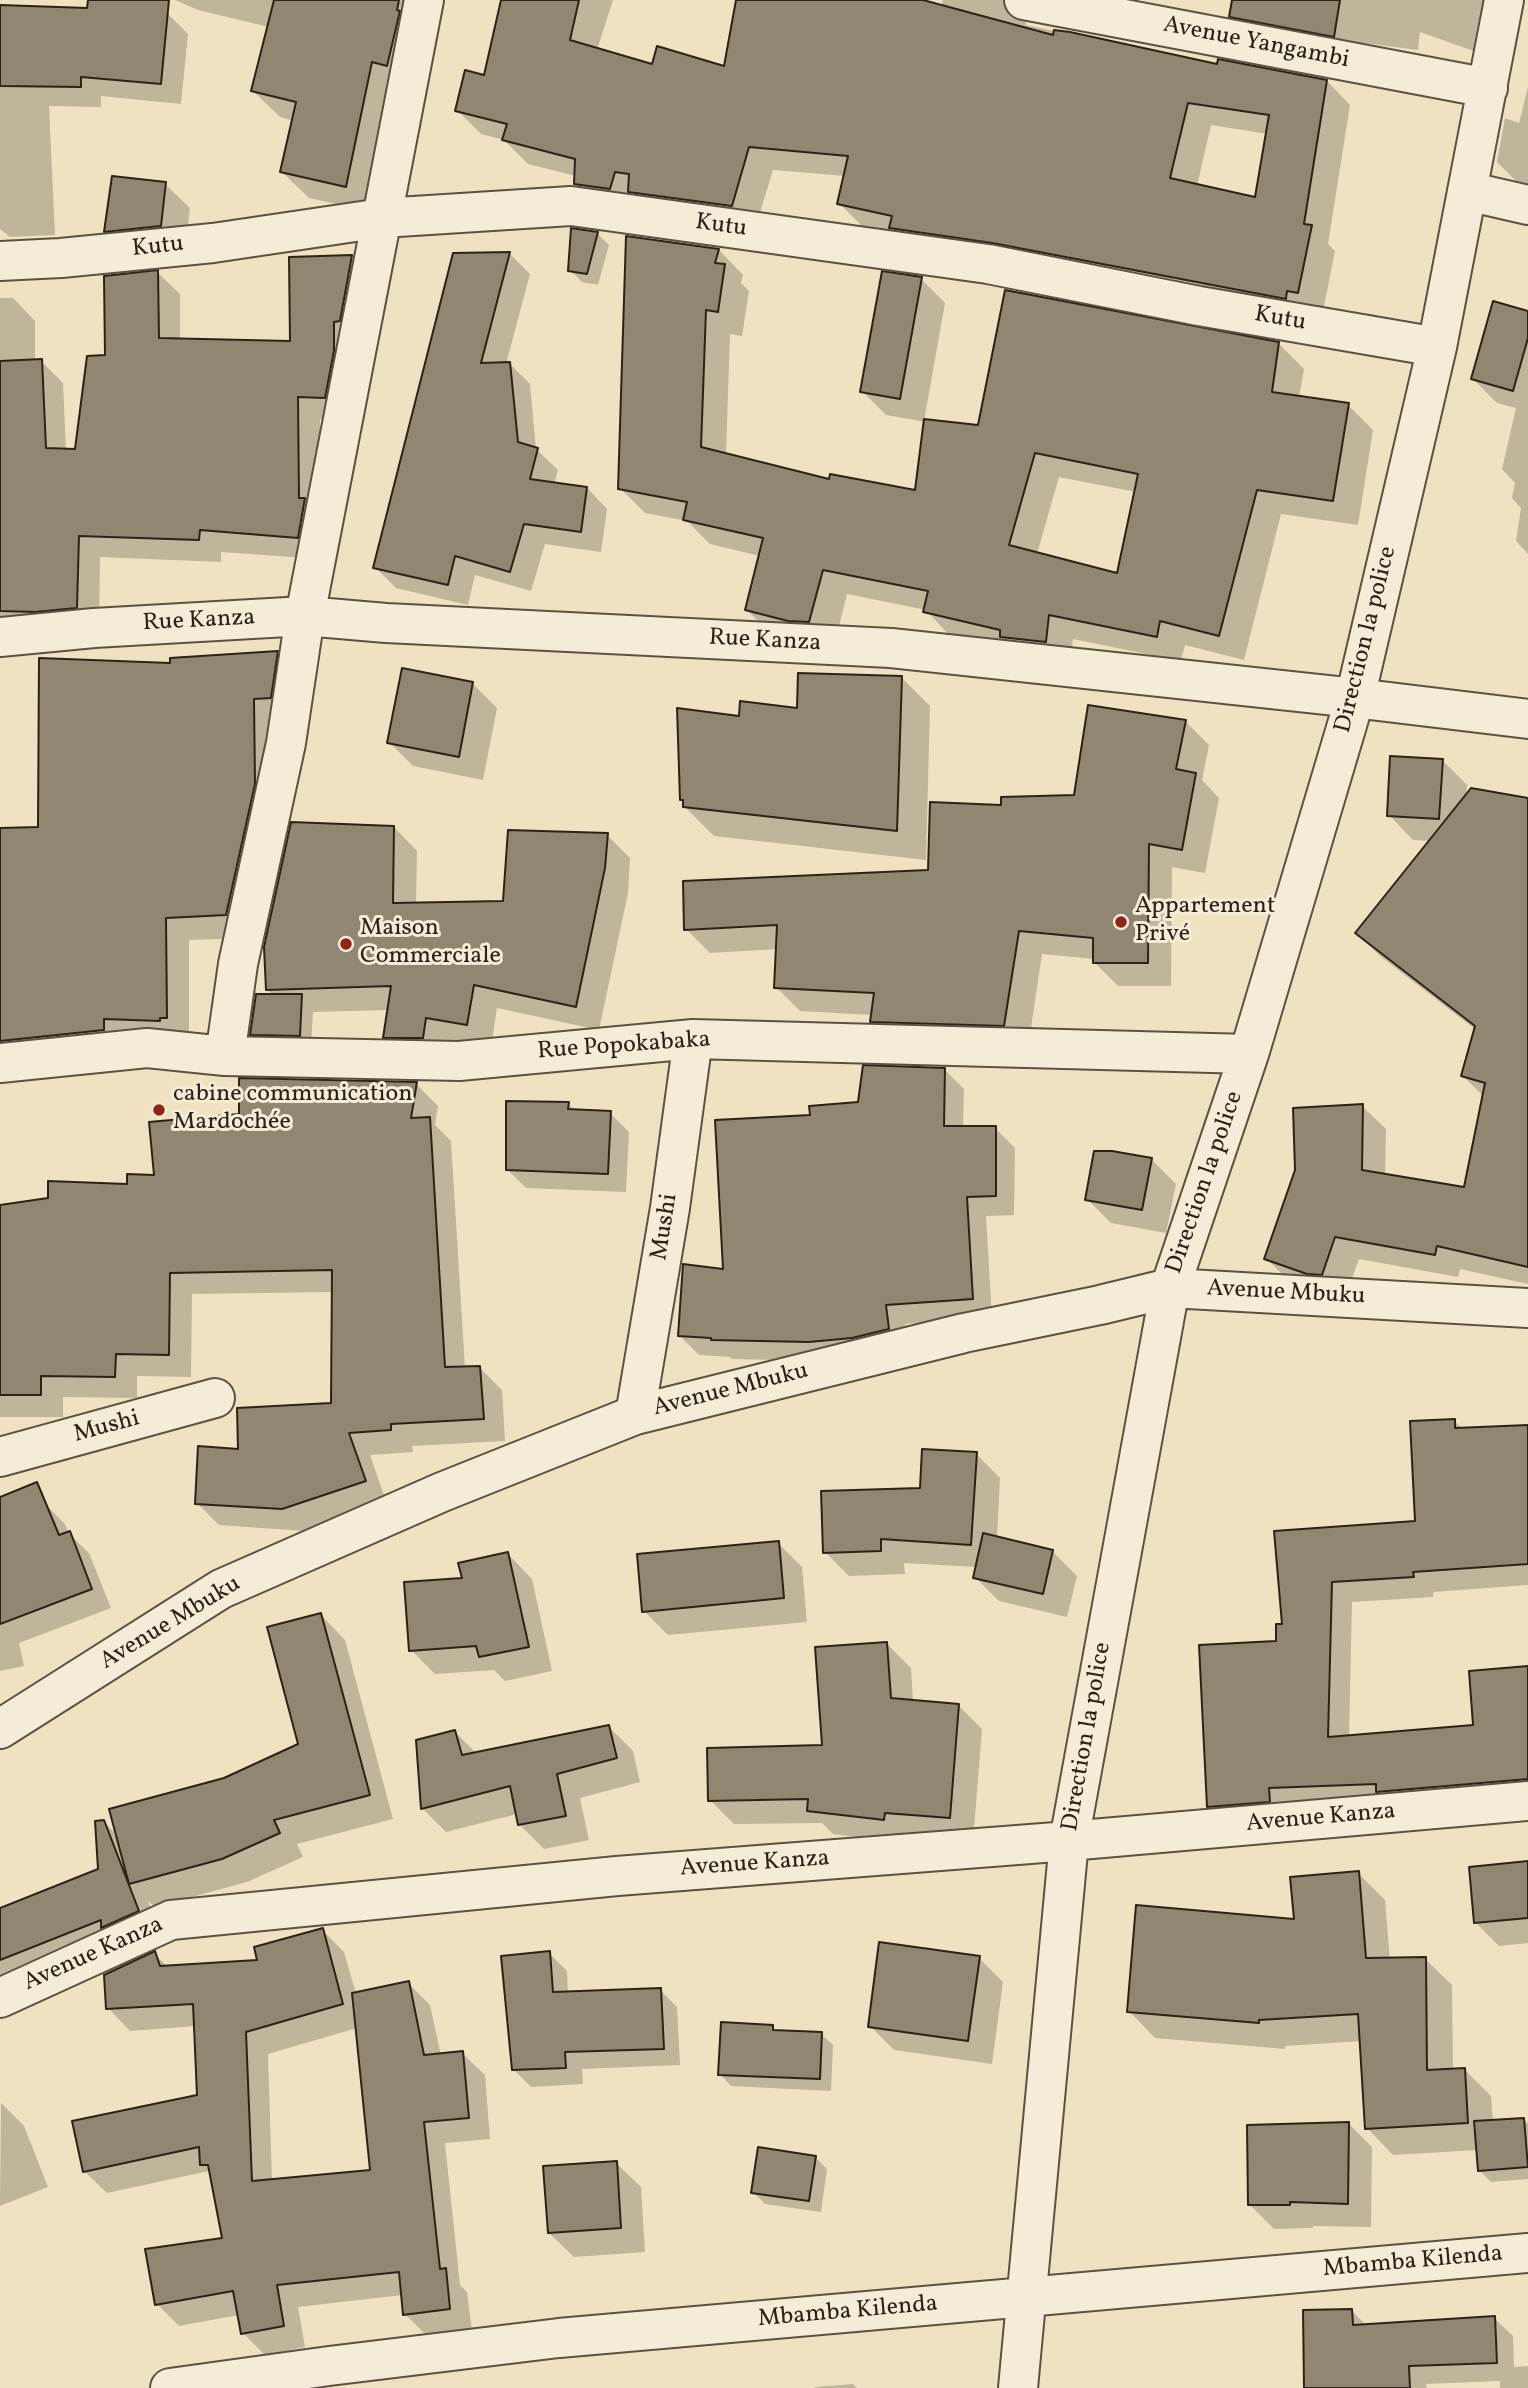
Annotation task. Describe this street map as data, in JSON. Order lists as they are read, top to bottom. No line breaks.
{"streets":{"street":["Avenue Yangambi","Kutu","Rue Kanza","Direction la police","Rue Popokabaka","Mushi","Avenue Mbuku","Avenue Kanza","Mbamba Kilenda"]},"crossings":[["Avenue Yangambi","Direction la police"],["Kutu","Direction la police"],["Rue Kanza","Direction la police"],["Direction la police","Rue Popokabaka"],["Direction la police","Avenue Mbuku"],["Direction la police","Avenue Kanza"],["Direction la police","Mbamba Kilenda"],["Rue Popokabaka","Mushi"],["Mushi","Avenue Mbuku"]],"places":["Appartement Privé","Maison Commerciale","cabine communication Mardochée"]}
